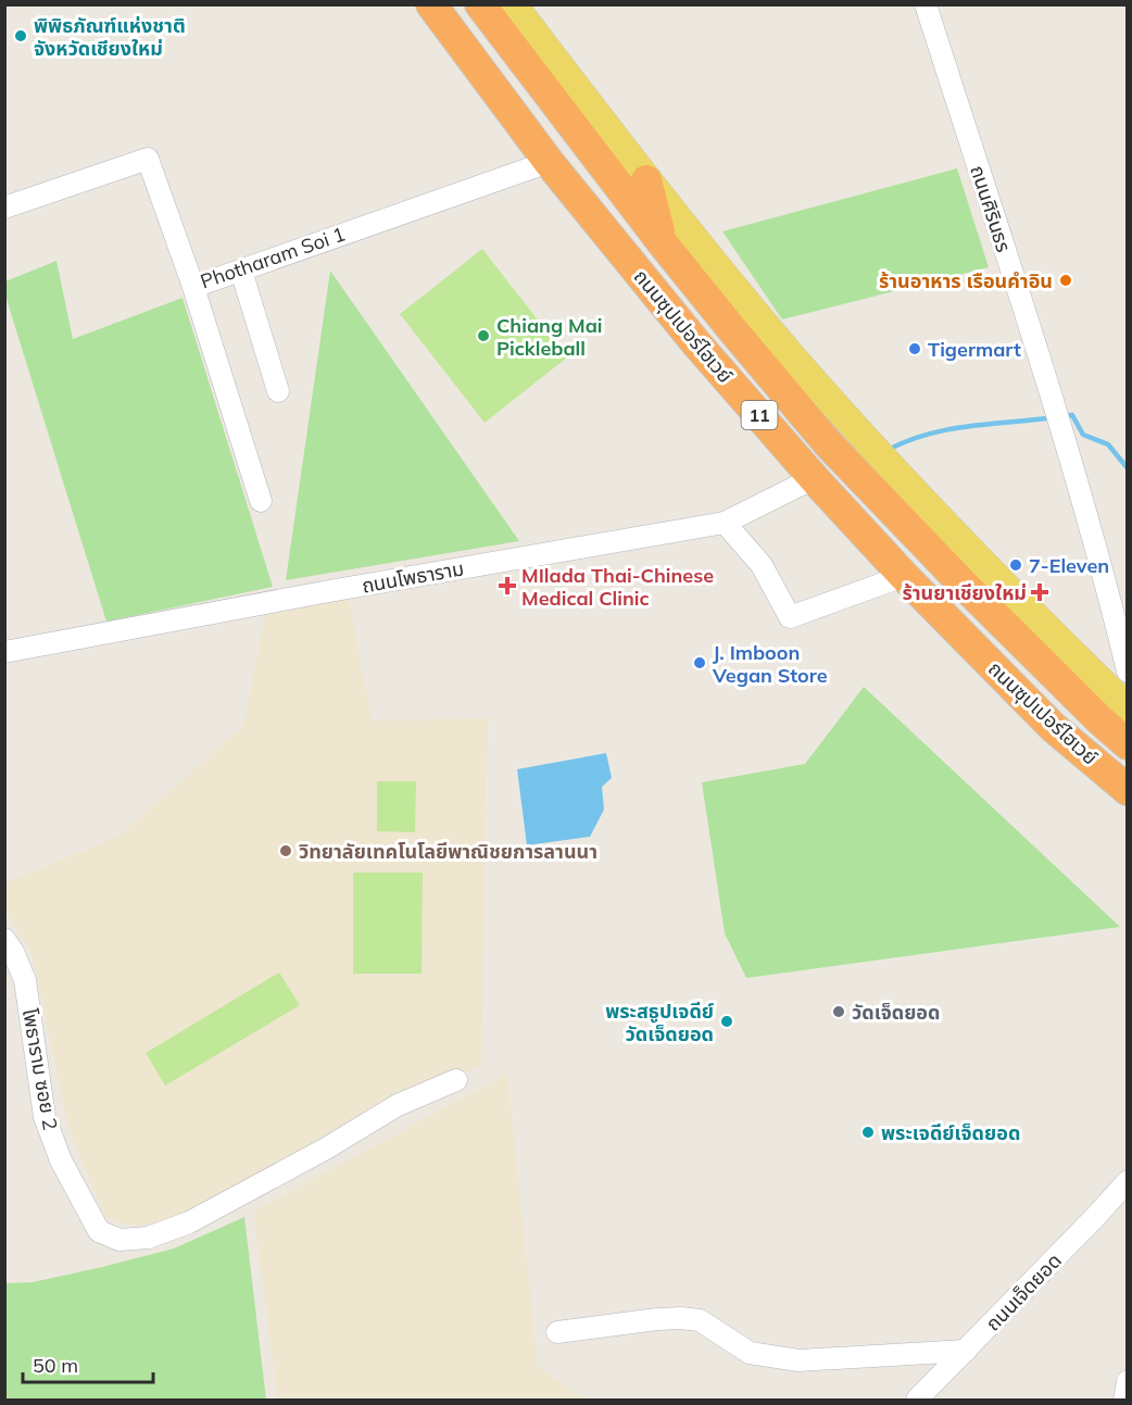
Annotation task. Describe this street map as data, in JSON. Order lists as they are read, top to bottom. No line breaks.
{"streets":{"highway":["ถนนซุปเปอร์ไฮเวย์","11"],"street":["ถนนศิรินธร","Photharam Soi 1","ถนนโพธาราม","โพธาราม ซอย 2","ถนนเจ็ดยอด"]},"crossings":[["Photharam Soi 1","ถนนซุปเปอร์ไฮเวย์"],["ถนนซุปเปอร์ไฮเวย์","ถนนโพธาราม"]],"places":{"other":["พิพิธภัณฑ์แห่งชาติ จังหวัดเชียงใหม่","ร้านอาหาร เรือนคำอิน","Chiang Mai Pickleball","Tigermart","7-Eleven","J. Imboon Vegan Store","วิทยาลัยเทคโนโลยีพาณิชยการลานนา","วัดเจ็ดยอด","พระสธูปเจดีย์ วัดเจ็ดยอด","พระเจดีย์เจ็ดยอด"],"health":["MIlada Thai-Chinese Medical Clinic","ร้านยาเชียงใหม่"]},"scale_bar":"50 m"}
